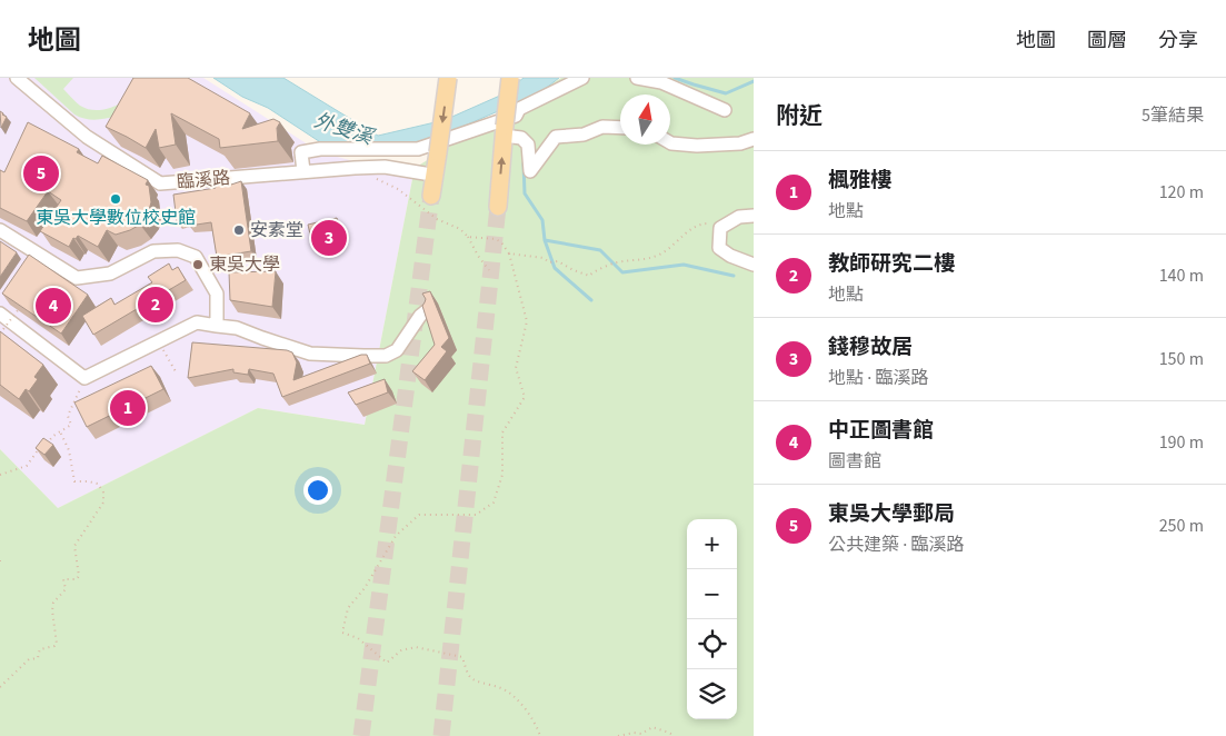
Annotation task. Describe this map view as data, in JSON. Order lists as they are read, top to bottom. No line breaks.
{"streets":{"street":["臨溪路"]},"water":["外雙溪"],"places":["東吳大學數位校史館","安素堂","東吳大學"],"north":"top","page":{"header":"地圖","nav":["地圖","圖層","分享"],"heading":["附近","5筆結果"],"list":[{"mark":"1","name":"楓雅樓","note":"地點","value":"120 m"},{"mark":"2","name":"教師研究二樓","note":"地點","value":"140 m"},{"mark":"3","name":"錢穆故居","note":"地點 · 臨溪路","value":"150 m"},{"mark":"4","name":"中正圖書館","note":"圖書館","value":"190 m"},{"mark":"5","name":"東吳大學郵局","note":"公共建築 · 臨溪路","value":"250 m"}],"pins":["5","3","2","4","1"],"map_buttons":["+","−"]}}
